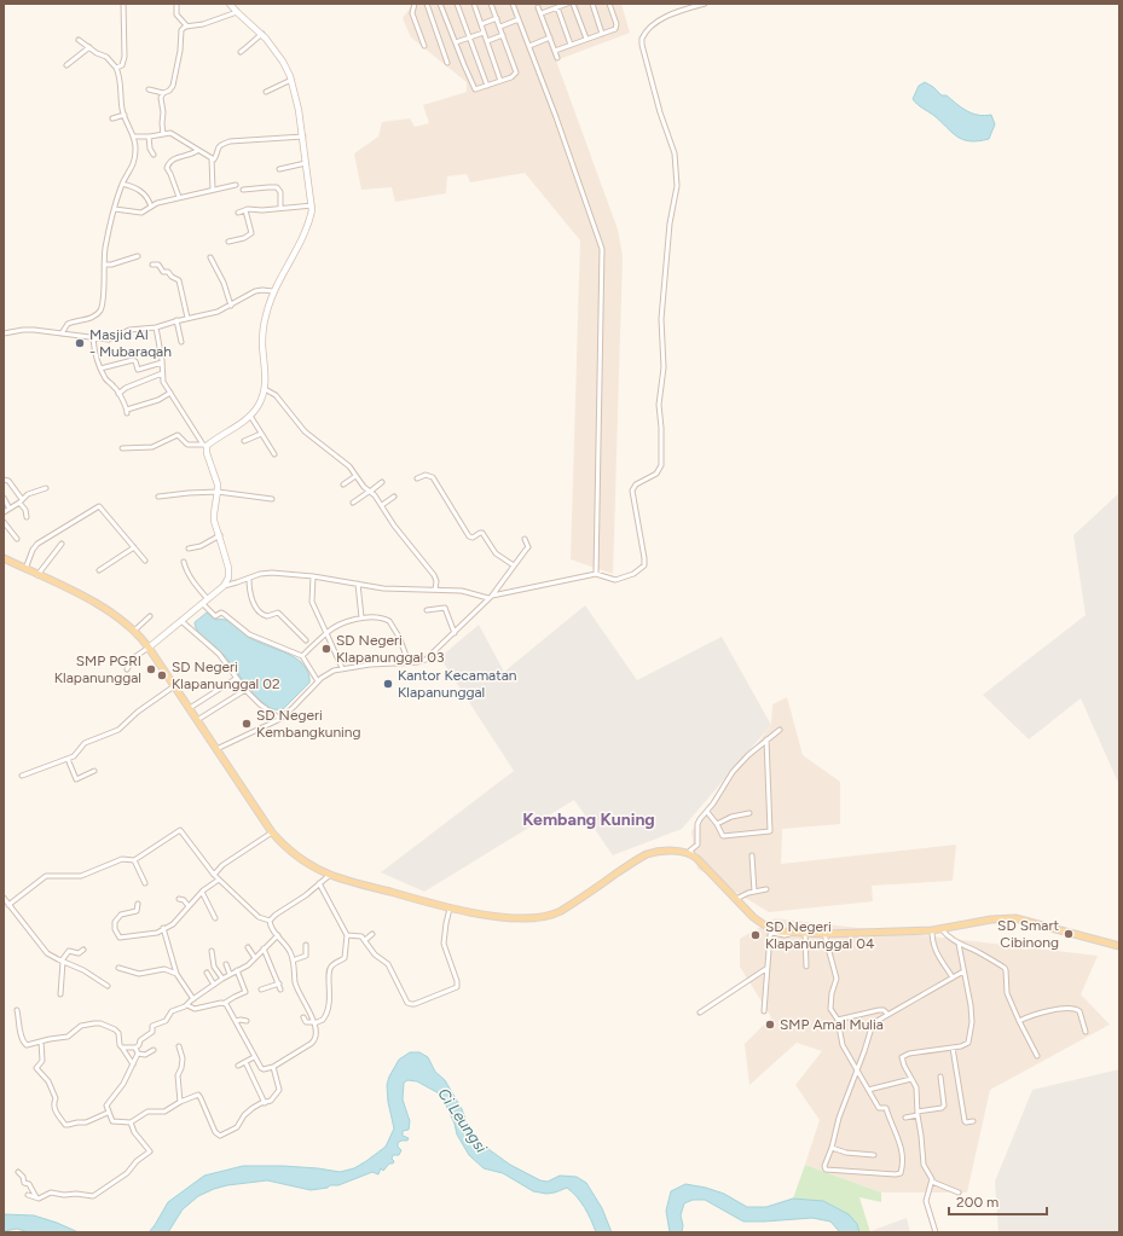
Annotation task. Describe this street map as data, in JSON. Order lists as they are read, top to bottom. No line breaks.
{"districts":["Kembang Kuning"],"water":["Ci Leungsi"],"places":["Masjid Al - Mubaraqah","SD Negeri Klapanunggal 03","SMP PGRI Klapanunggal","SD Negeri Klapanunggal 02","Kantor Kecamatan Klapanunggal","SD Negeri Kembangkuning","SD Smart Cibinong","SD Negeri Klapanunggal 04","SMP Amal Mulia"],"scale_bar":"200 m"}
